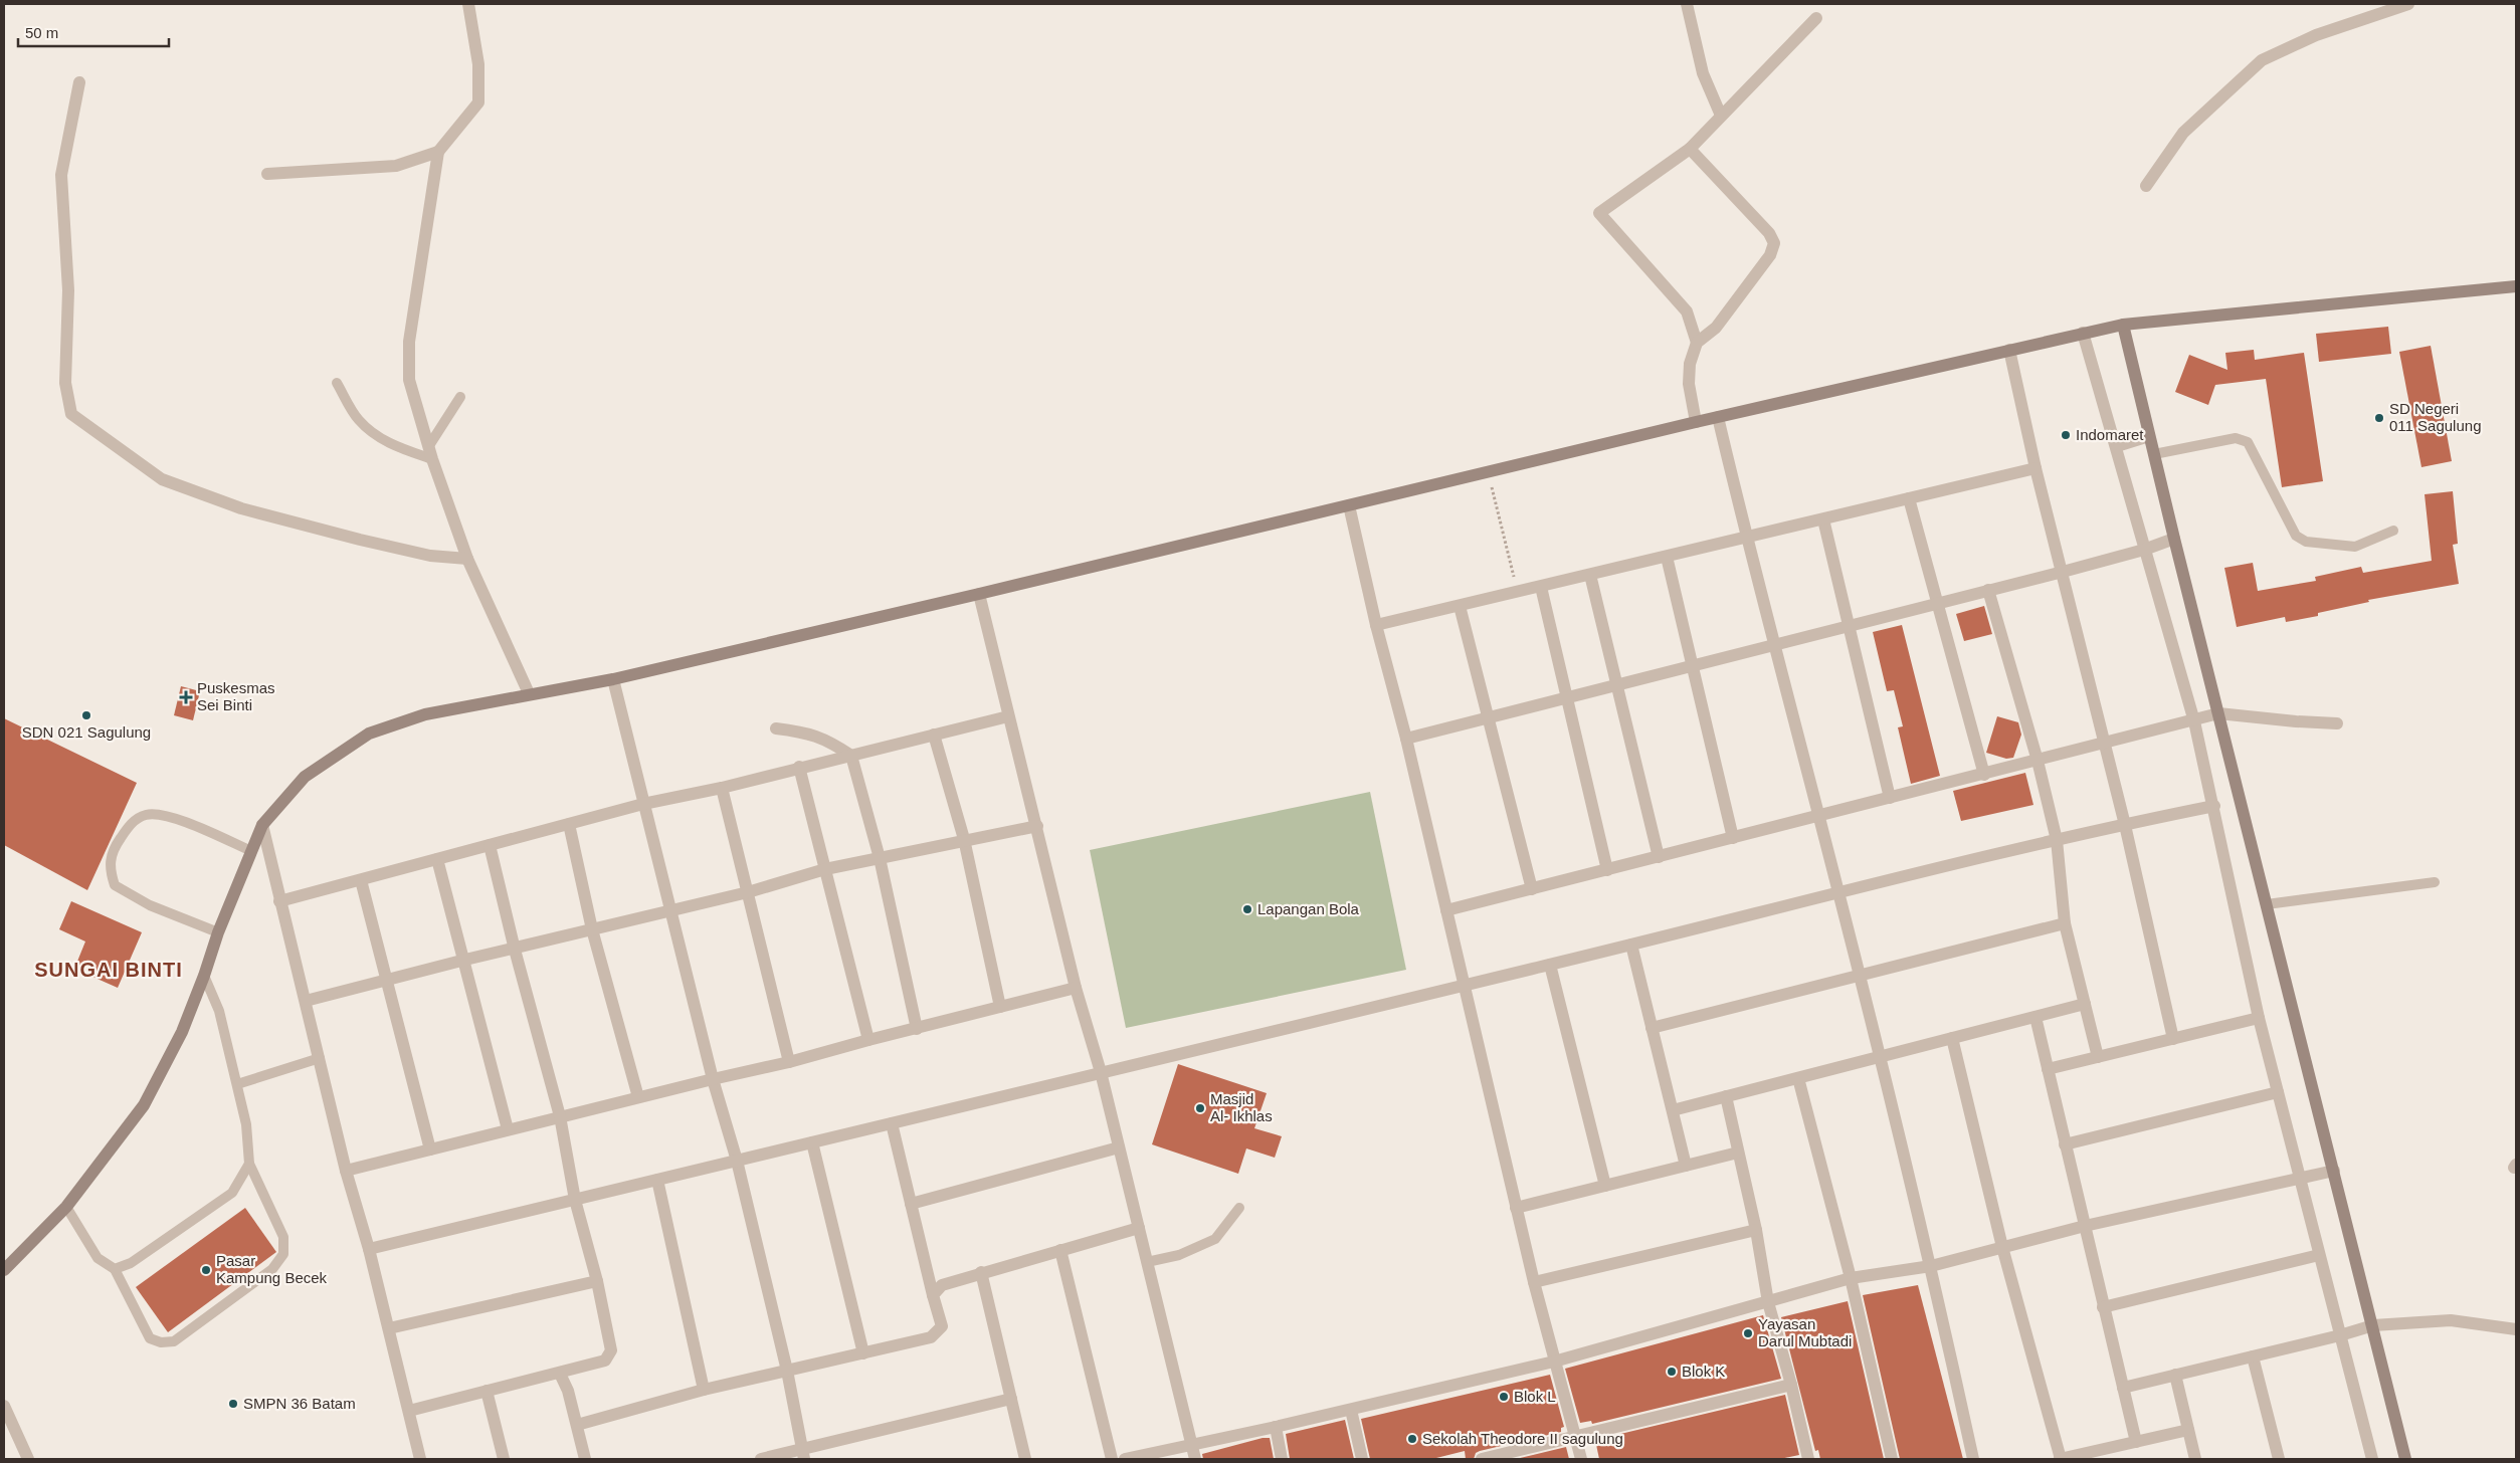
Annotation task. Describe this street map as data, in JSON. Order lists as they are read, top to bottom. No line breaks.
{"districts":["SUNGAI BINTI"],"places":{"other":["SD Negeri 011 Sagulung","Indomaret","SDN 021 Sagulung","Lapangan Bola","Masjid Al- Ikhlas","Pasar Kampung Becek","Yayasan Darul Mubtadi","Blok K","Blok L","SMPN 36 Batam","Sekolah Theodore II sagulung"],"health":["Puskesmas Sei Binti"]},"scale_bar":"50 m"}
